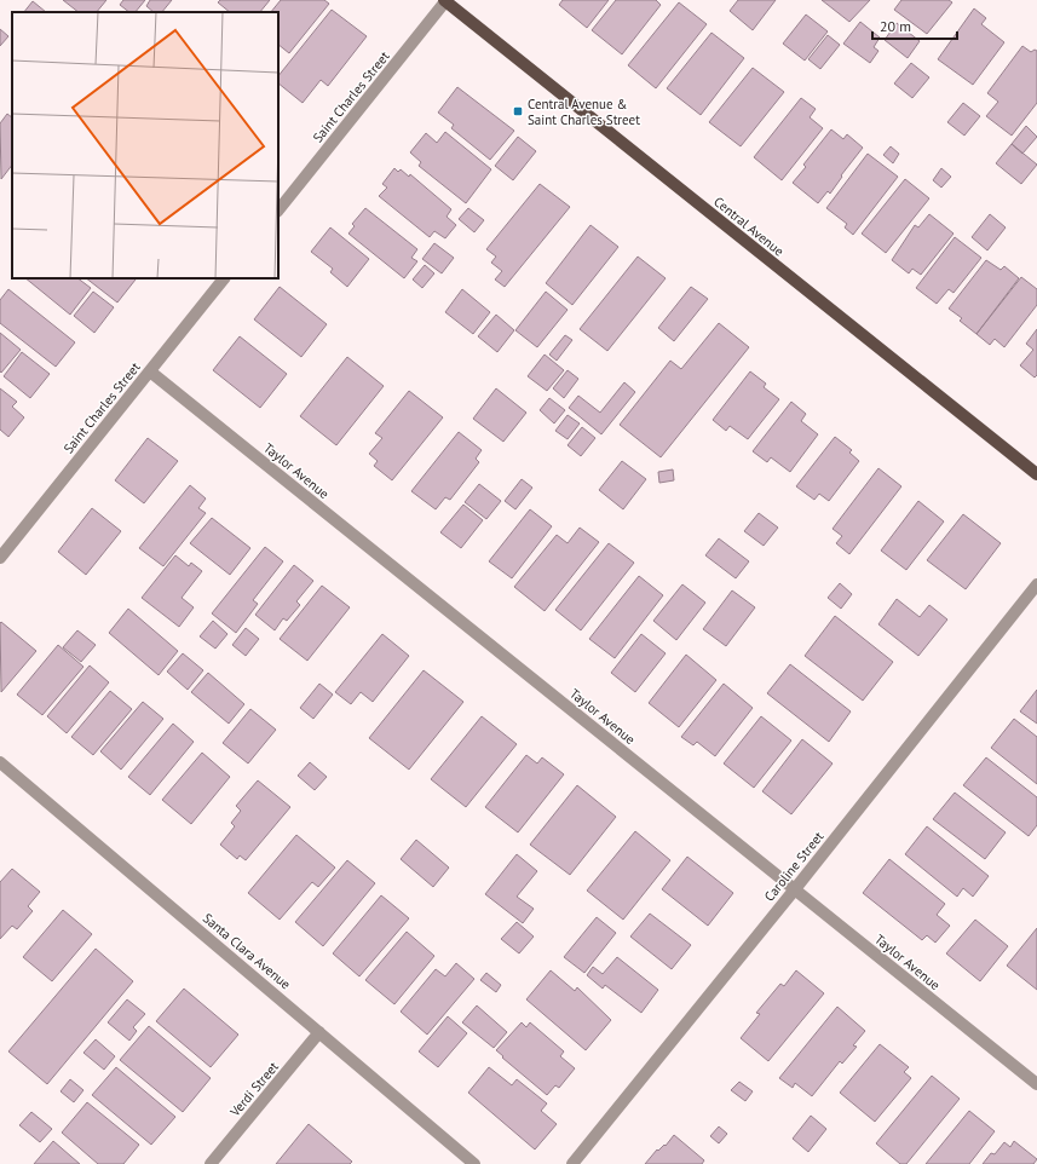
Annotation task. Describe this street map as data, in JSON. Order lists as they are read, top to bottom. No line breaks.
{"streets":{"main road":["Central Avenue"],"street":["Saint Charles Street","Taylor Avenue","Caroline Street","Santa Clara Avenue","Verdi Street"]},"crossings":[["Saint Charles Street","Central Avenue"],["Saint Charles Street","Taylor Avenue"],["Taylor Avenue","Caroline Street"],["Santa Clara Avenue","Verdi Street"]],"places":{"transit":["Central Avenue & Saint Charles Street"]},"scale_bar":"20 m"}
